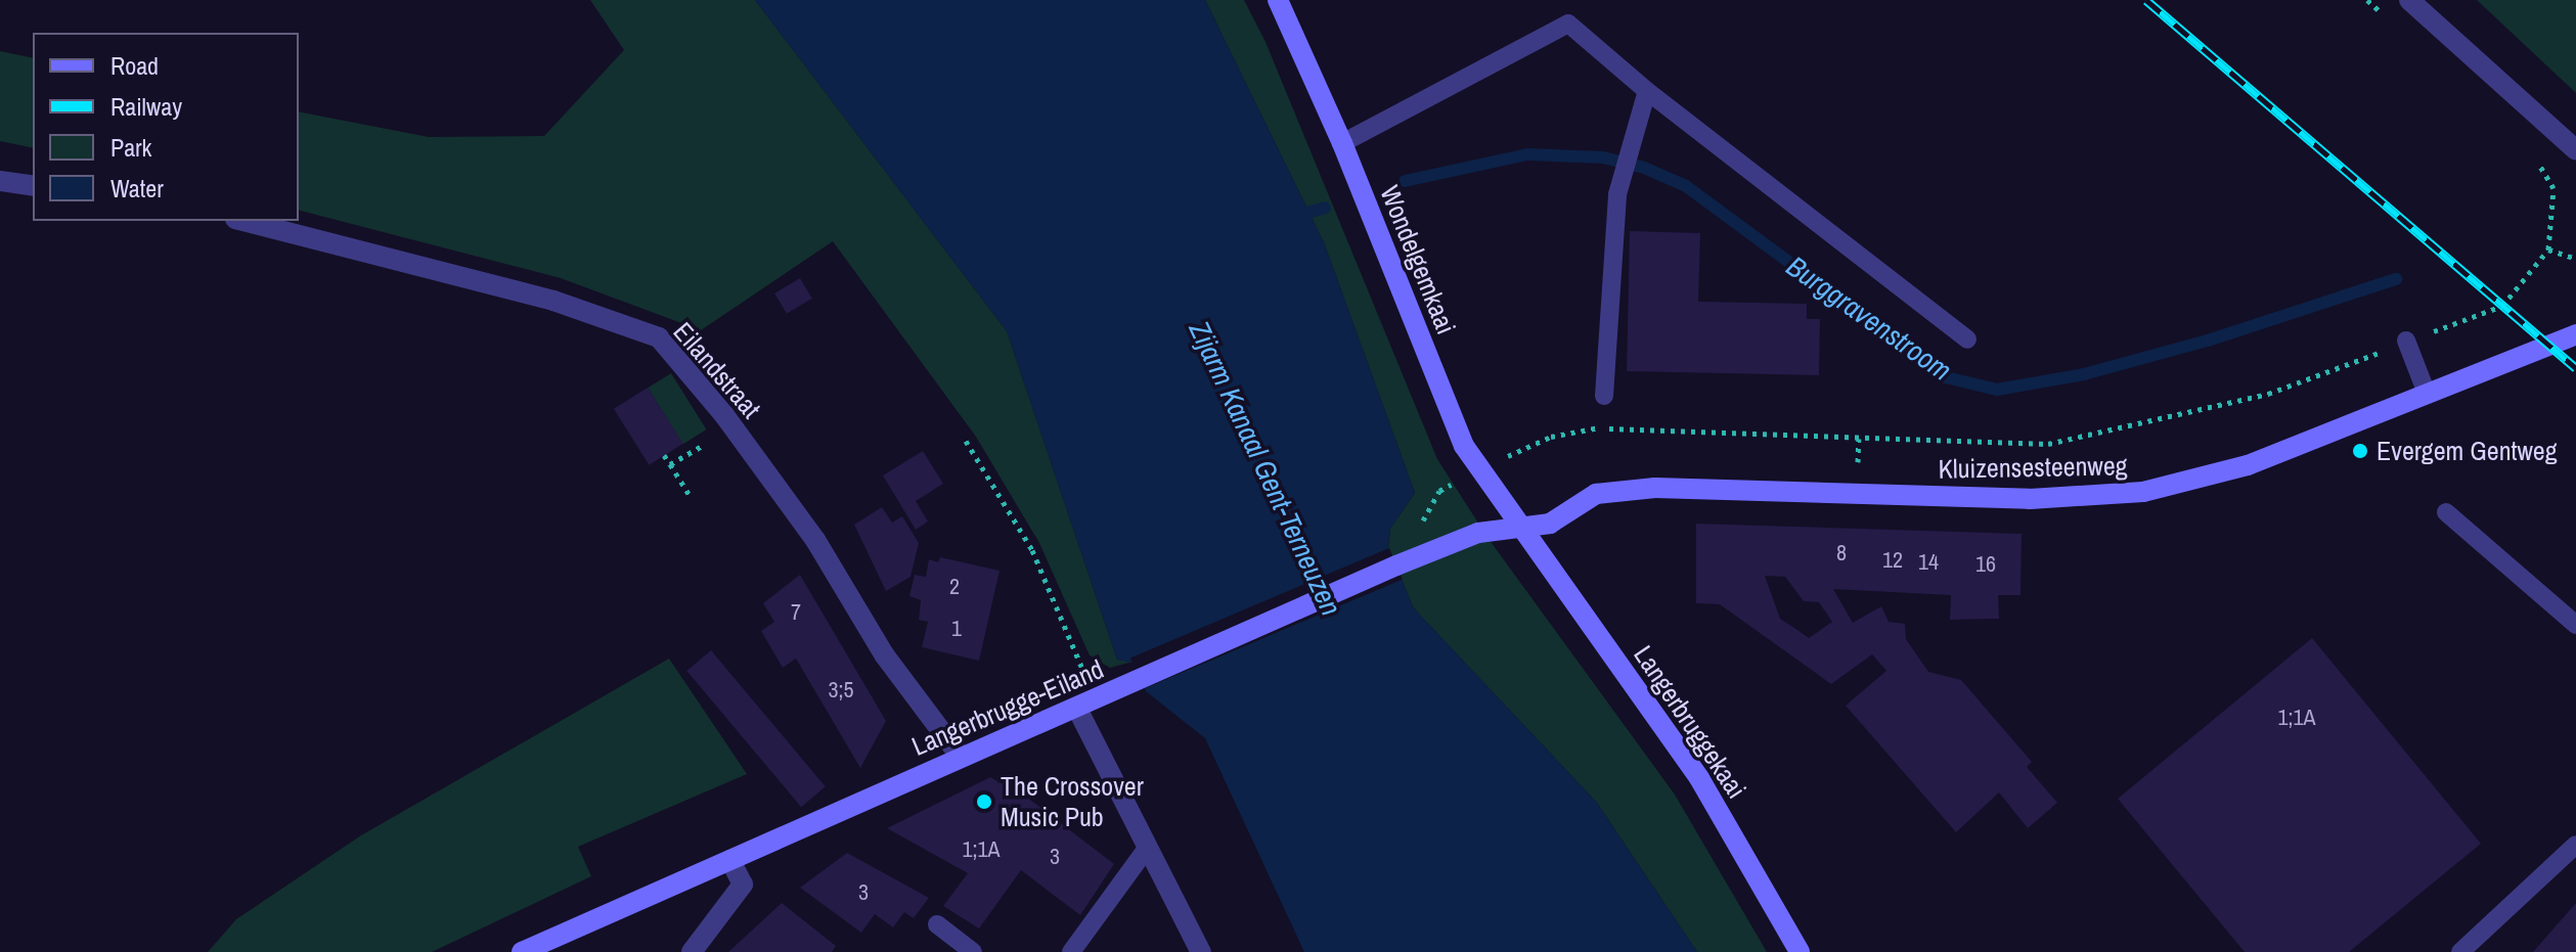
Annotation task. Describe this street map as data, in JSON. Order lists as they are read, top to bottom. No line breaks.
{"streets":{"main road":["Wondelgemkaai","Kluizensesteenweg","Langerbrugge-Eiland","Langerbruggekaai"],"street":["Eilandstraat"]},"crossings":[["Wondelgemkaai","Kluizensesteenweg"],["Wondelgemkaai","Langerbrugge-Eiland"],["Wondelgemkaai","Langerbruggekaai"],["Eilandstraat","Langerbrugge-Eiland"],["Kluizensesteenweg","Langerbrugge-Eiland"],["Kluizensesteenweg","Langerbruggekaai"],["Langerbrugge-Eiland","Langerbruggekaai"]],"water":["Burggravenstroom","Zijarm Kanaal Gent-Terneuzen"],"places":["Evergem Gentweg","The Crossover Music Pub"],"house_numbers":["8","12","14","16","2","7","1","3;5","1;1A","1;1A","3","3"],"legend":["Road","Railway","Park","Water"]}
